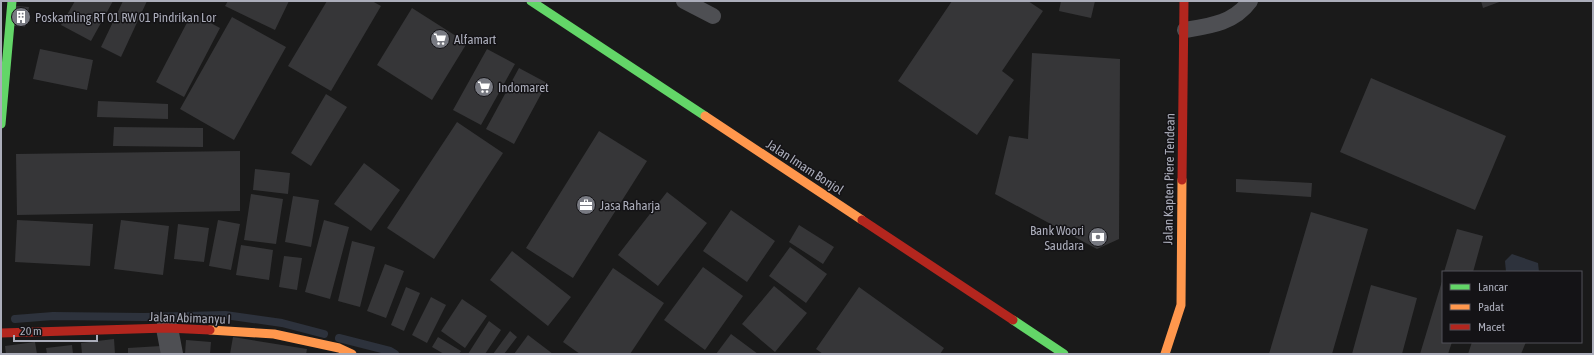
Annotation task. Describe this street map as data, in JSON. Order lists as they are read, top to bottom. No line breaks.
{"streets":{"main road":["Jalan Imam Bonjol","Jalan Kapten Piere Tendean","Jalan Abimanyu I"]},"places":{"building":["Poskamling RT 01 RW 01 Pindrikan Lor"],"supermarket":["Alfamart","Indomaret"],"office":["Jasa Raharja"],"bank":["Bank Woori Saudara"]},"legend":["Lancar","Padat","Macet"],"scale_bar":"20 m"}
